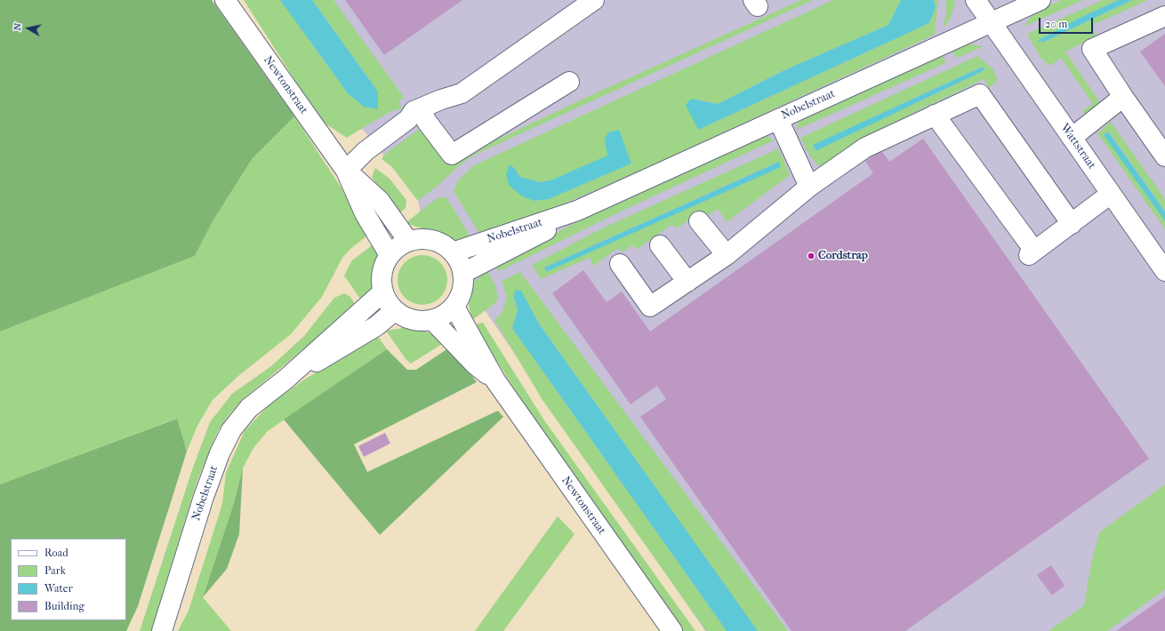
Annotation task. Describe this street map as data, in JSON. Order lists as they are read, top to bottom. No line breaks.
{"streets":{"street":["Newtonstraat","Nobelstraat","Wattstraat"]},"crossings":[["Newtonstraat","Nobelstraat"],["Nobelstraat","Wattstraat"]],"places":["Cordstrap"],"legend":["Road","Park","Water","Building"],"scale_bar":"20 m","north":"left"}
